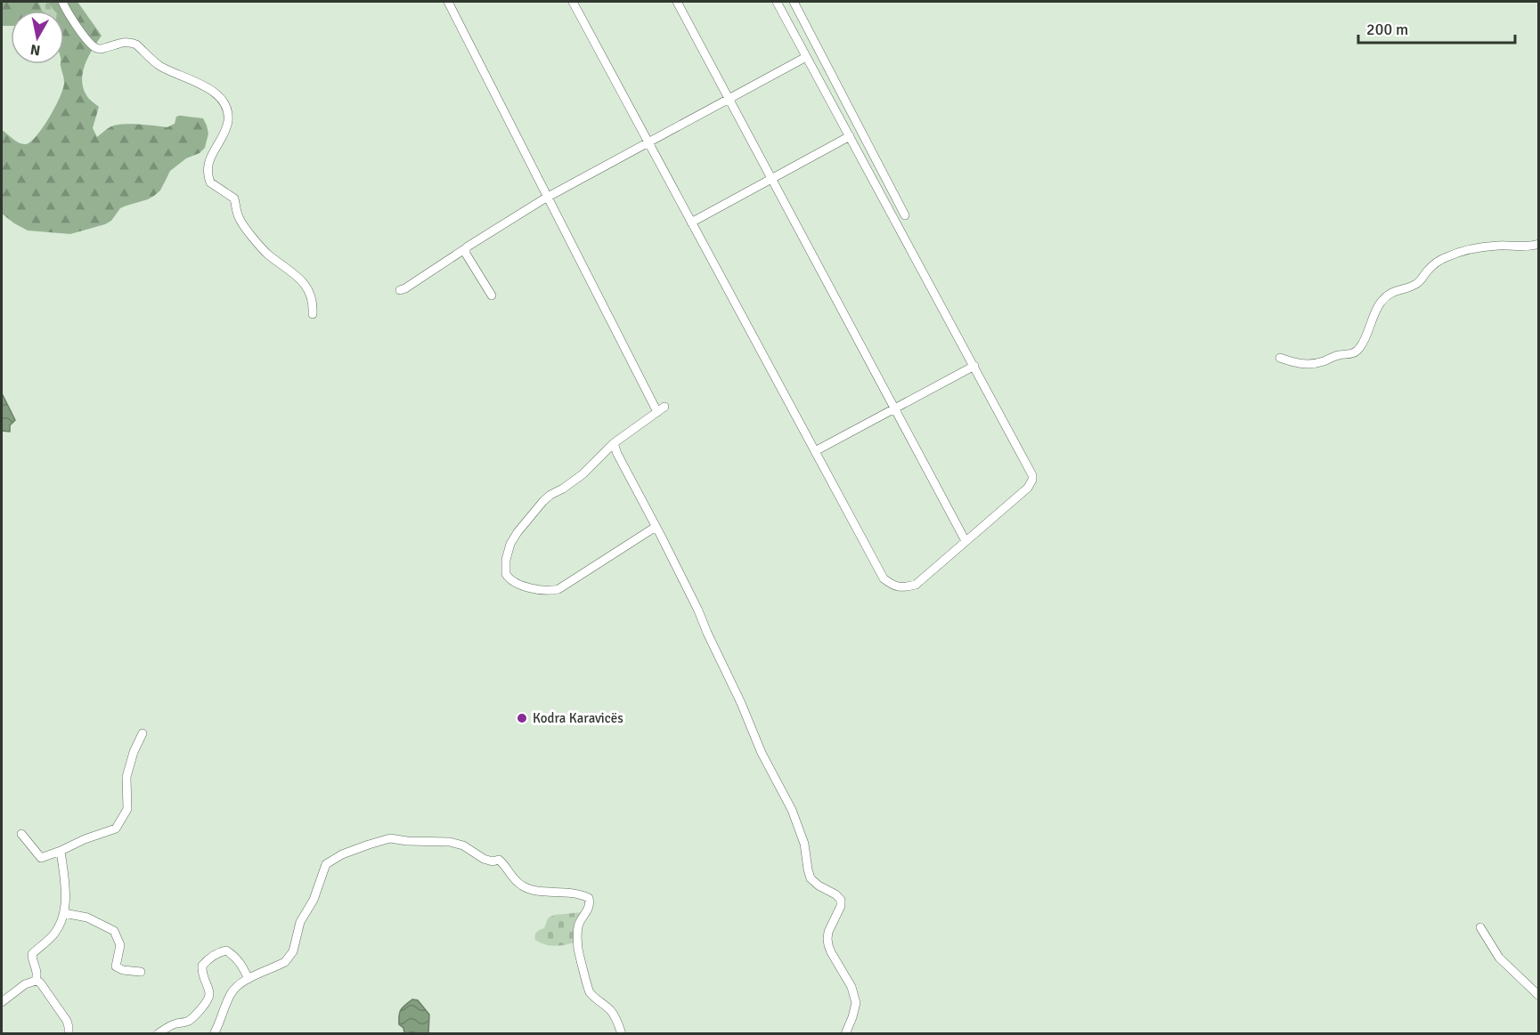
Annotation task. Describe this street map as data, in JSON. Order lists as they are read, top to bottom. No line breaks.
{"places":["Kodra Karavicës"],"scale_bar":"200 m","north":"bottom"}
